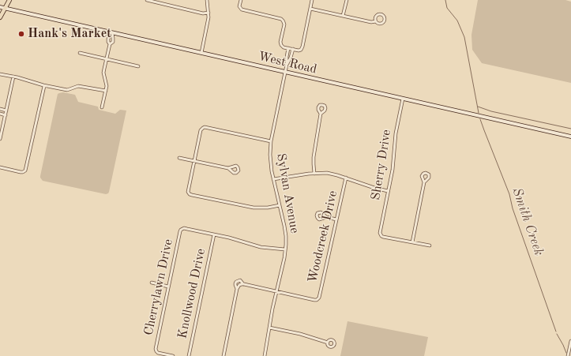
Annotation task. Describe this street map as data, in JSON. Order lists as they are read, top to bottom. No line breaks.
{"streets":{"street":["West Road","Sherry Drive","Sylvan Avenue","Woodcreek Drive","Cherrylawn Drive","Knollwood Drive"]},"crossings":[["West Road","Sherry Drive"],["West Road","Sylvan Avenue"],["Sylvan Avenue","Woodcreek Drive"],["Cherrylawn Drive","Knollwood Drive"]],"water":["Smith Creek"],"places":["Hank's Market"]}
